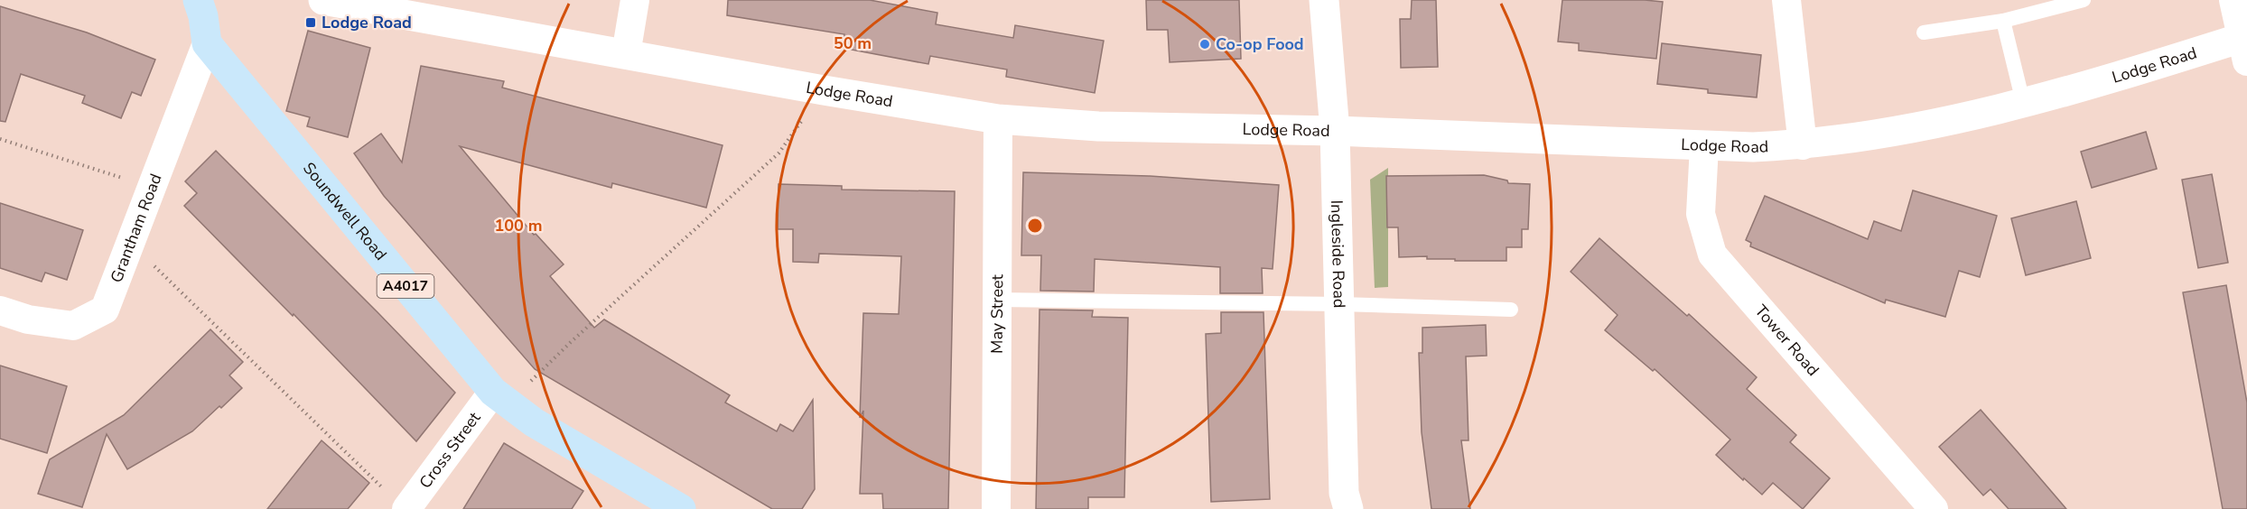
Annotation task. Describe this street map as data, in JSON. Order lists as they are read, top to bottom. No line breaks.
{"streets":{"main road":["Lodge Road","Soundwell Road","Ingleside Road","A4017"],"street":["Grantham Road","May Street","Tower Road","Cross Street"]},"crossings":[["Lodge Road","Ingleside Road"],["Lodge Road","May Street"],["Lodge Road","Tower Road"],["Soundwell Road","Grantham Road"],["Soundwell Road","Cross Street"]],"places":{"transit":["Lodge Road"],"other":["Co-op Food"]},"rings":["50 m","100 m"]}
